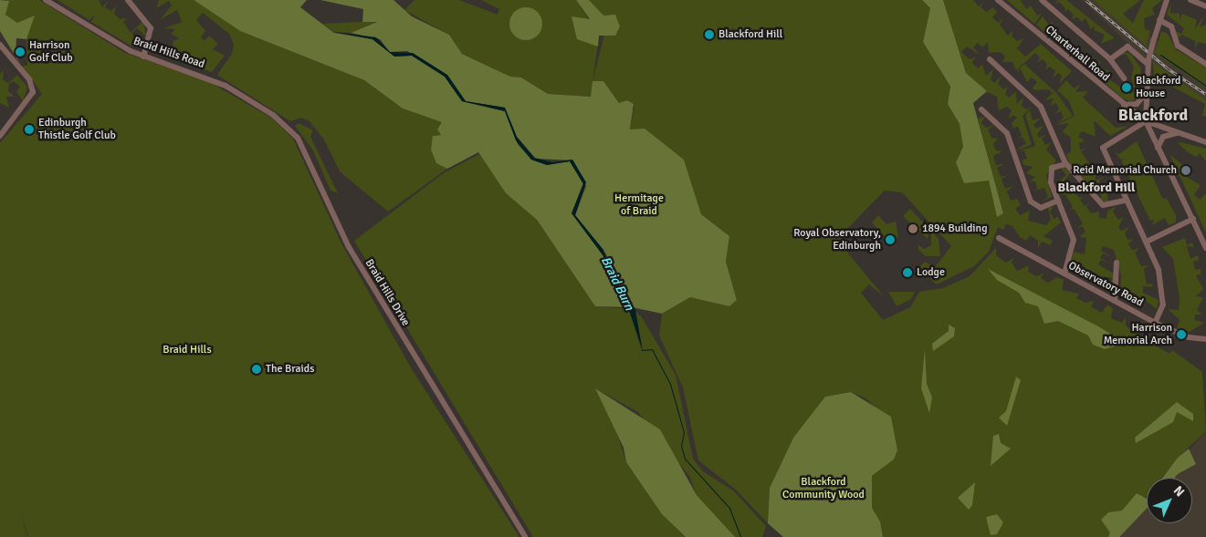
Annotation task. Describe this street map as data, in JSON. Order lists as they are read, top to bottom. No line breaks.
{"streets":{"street":["Braid Hills Road","Charterhall Road","Observatory Road","Braid Hills Drive"]},"crossings":[["Braid Hills Road","Braid Hills Drive"]],"districts":["Blackford","Blackford Hill"],"water":["Braid Burn"],"parks":["Hermitage of Braid","Braid Hills","Blackford Community Wood"],"places":["Blackford Hill","Harrison Golf Club","Blackford House","Edinburgh Thistle Golf Club","Reid Memorial Church","1894 Building","Royal Observatory, Edinburgh","Lodge","Harrison Memorial Arch","The Braids"],"north":"top right"}
